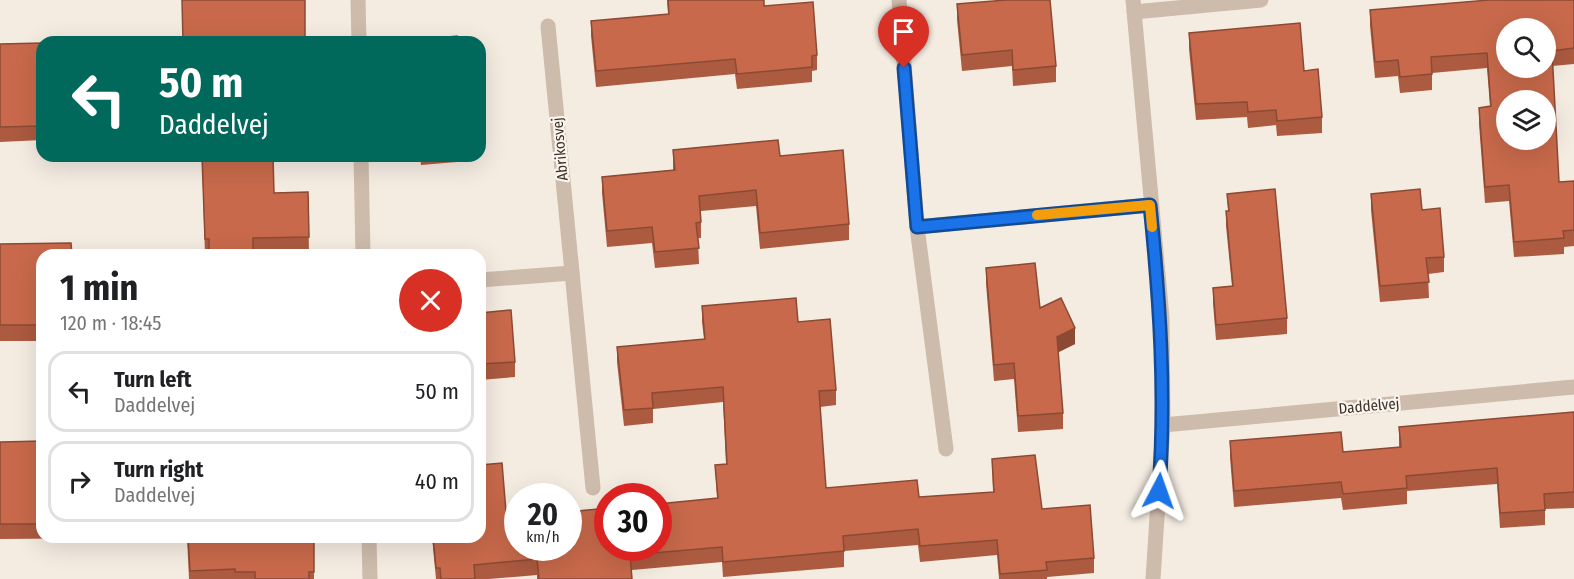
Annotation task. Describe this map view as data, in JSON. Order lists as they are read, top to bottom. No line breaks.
{"streets":{"street":["Abrikosvej","Daddelvej"]},"page":{"turn":["50 m","Daddelvej"],"heading":["1 min","120 m · 18:45"],"list":[{"name":"Turn left","note":"Daddelvej","value":"50 m"},{"name":"Turn right","note":"Daddelvej","value":"40 m"}],"speed":"20 km/h","limit":"30"}}
